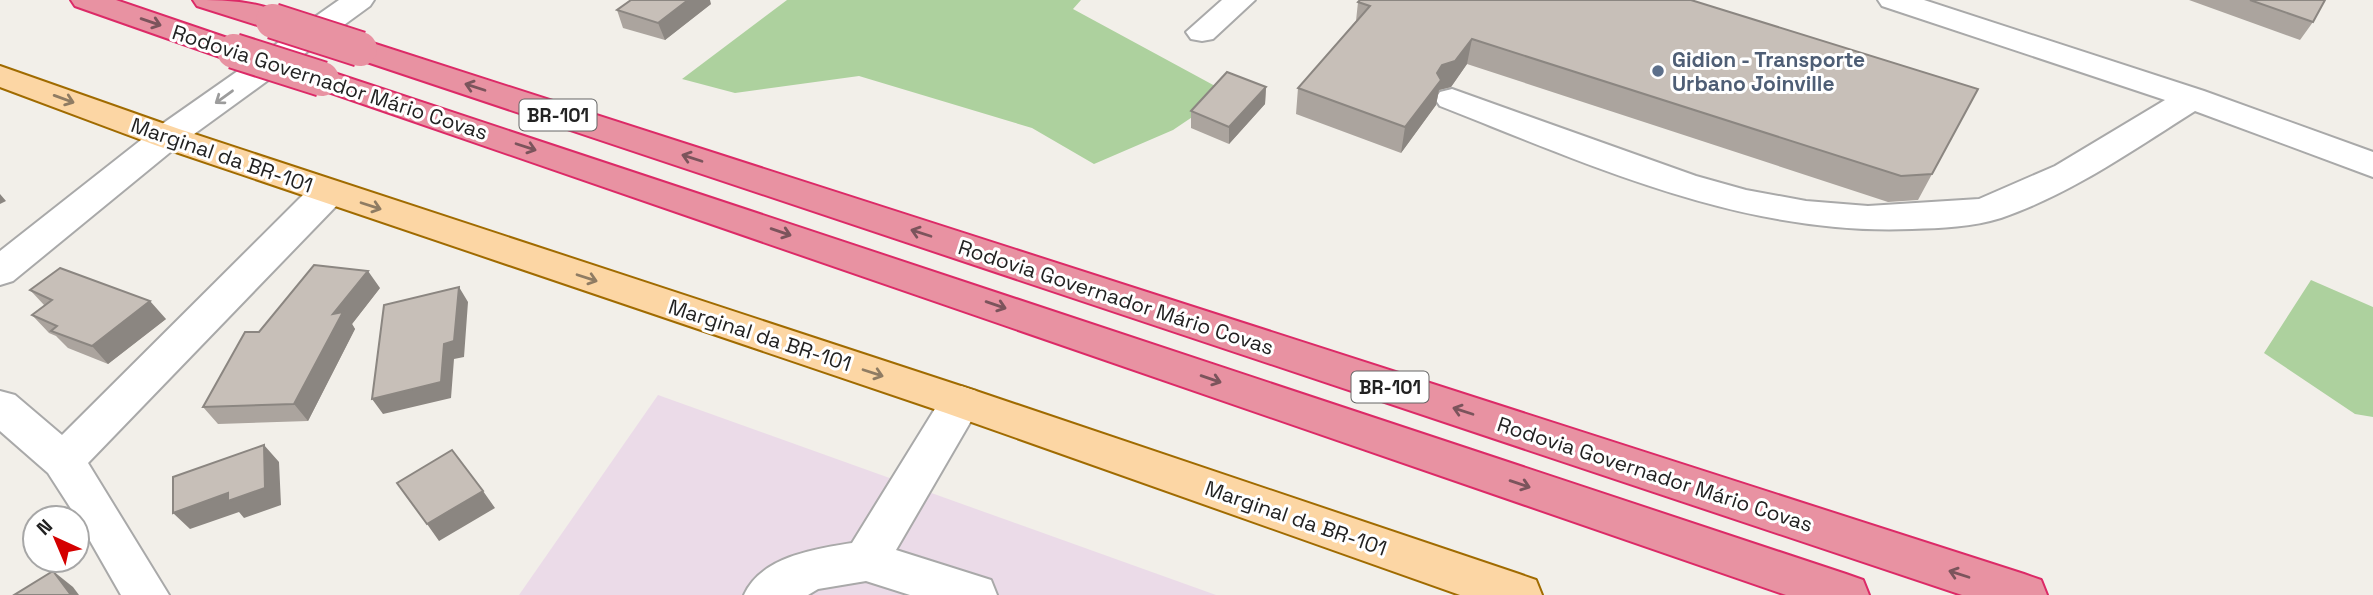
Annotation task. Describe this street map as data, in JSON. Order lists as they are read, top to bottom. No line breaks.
{"streets":{"highway":["Rodovia Governador Mário Covas","BR-101"],"main road":["Marginal da BR-101"]},"one_way":["Marginal da BR-101"],"places":["Gidion - Transporte Urbano Joinville"],"north":"top left"}
